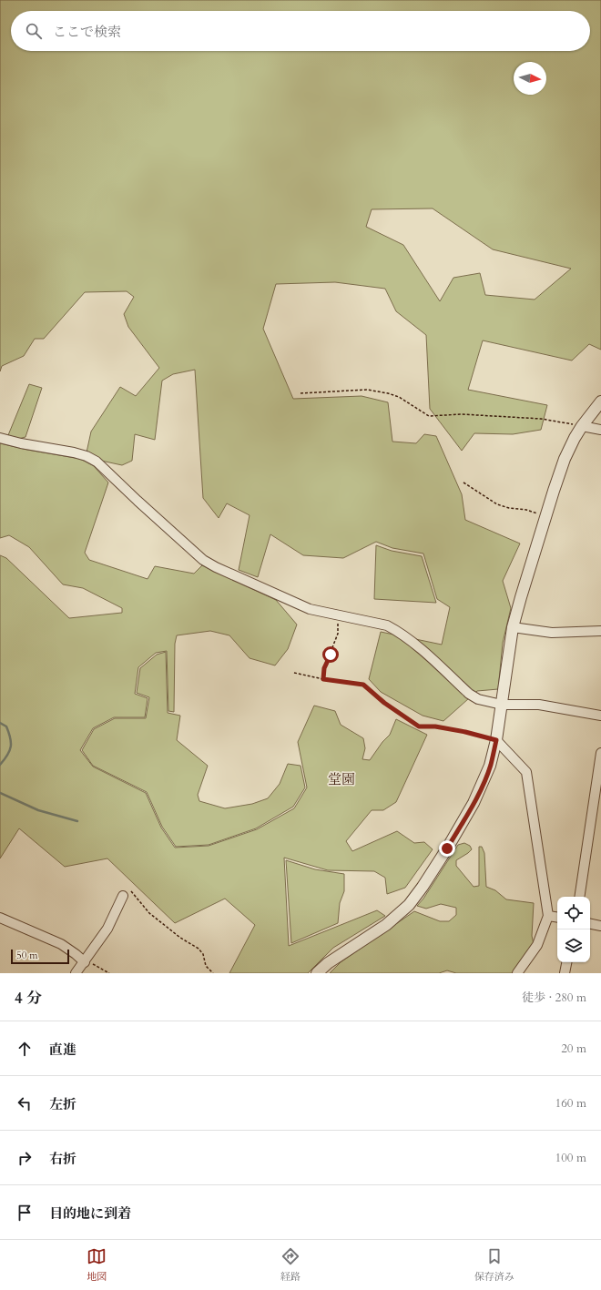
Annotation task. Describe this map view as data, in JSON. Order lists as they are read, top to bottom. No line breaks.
{"districts":["堂園"],"scale_bar":"50 m","north":"right","page":{"search":"ここで検索","scale":"50 m","heading":["4 分","徒歩 · 280 m"],"list":[["直進","20 m"],["左折","160 m"],["右折","100 m"],"目的地に到着"],"nav":["地図","経路","保存済み"]}}
